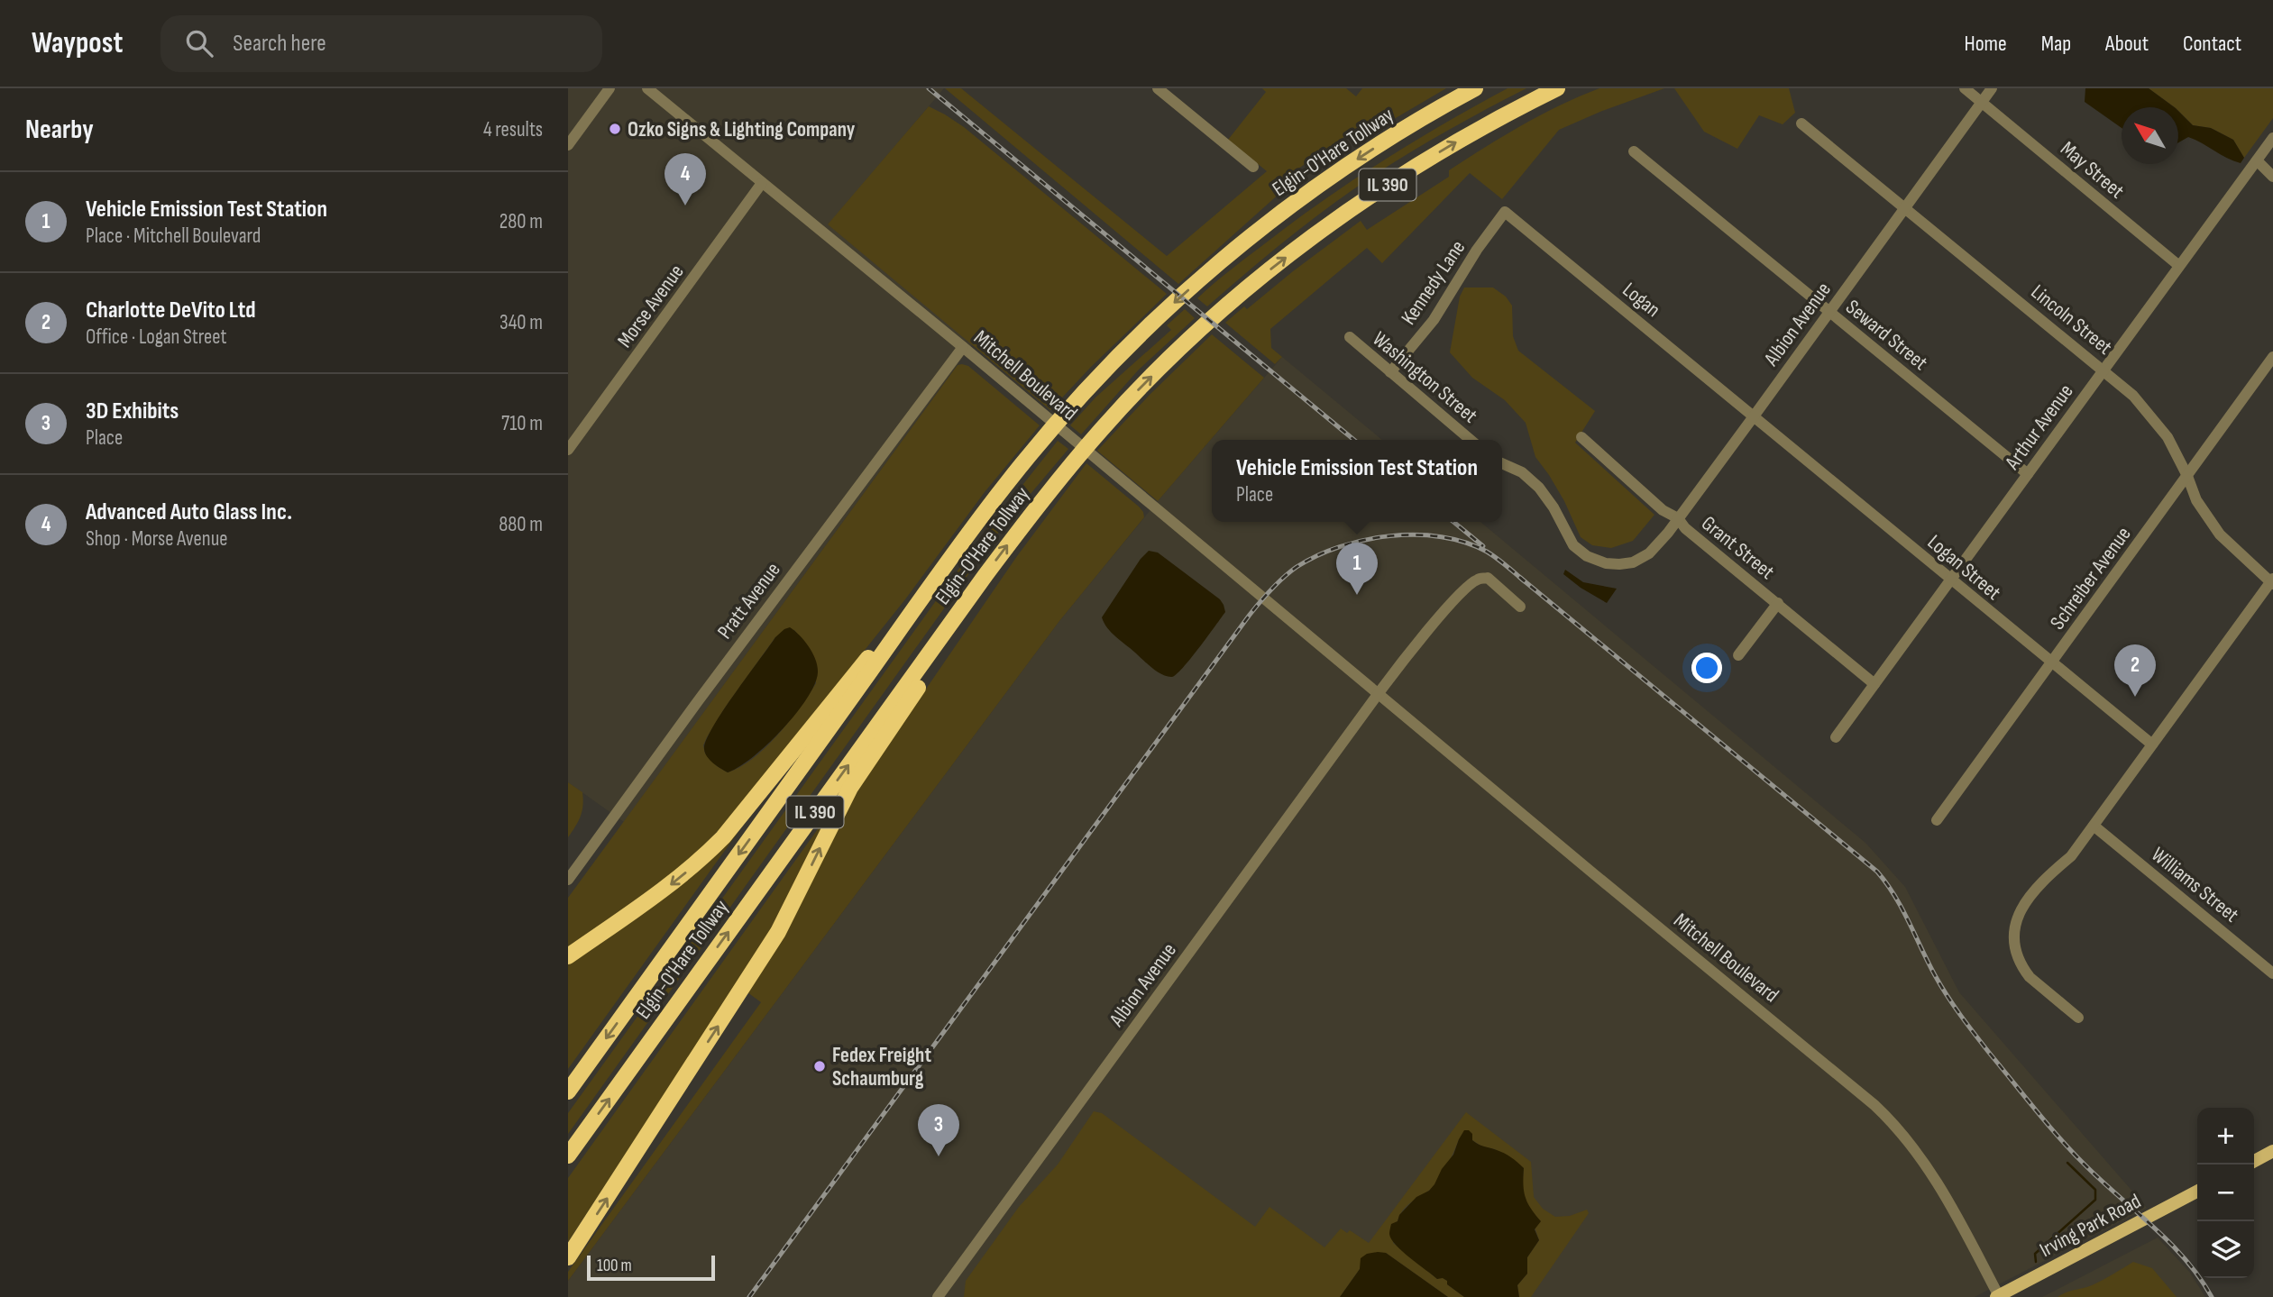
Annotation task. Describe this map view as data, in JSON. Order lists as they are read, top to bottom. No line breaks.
{"streets":{"highway":["Elgin-O'Hare Tollway","IL 390"],"main road":["Irving Park Road"],"street":["May Street","Kennedy Lane","Logan","Morse Avenue","Lincoln Street","Albion Avenue","Seward Street","Mitchell Boulevard","Washington Street","Arthur Avenue","Grant Street","Logan Street","Schreiber Avenue","Pratt Avenue","Williams Street"]},"crossings":[["May Street","Albion Avenue"],["May Street","Arthur Avenue"],["Kennedy Lane","Logan"],["Kennedy Lane","Washington Street"],["Logan","Albion Avenue"],["Logan","Logan Street"],["Morse Avenue","Mitchell Boulevard"],["Lincoln Street","Albion Avenue"],["Lincoln Street","Arthur Avenue"],["Lincoln Street","Schreiber Avenue"],["Albion Avenue","Seward Street"],["Albion Avenue","Mitchell Boulevard"],["Albion Avenue","Grant Street"],["Albion Avenue","Logan Street"],["Seward Street","Arthur Avenue"],["Mitchell Boulevard","Pratt Avenue"],["Mitchell Boulevard","Irving Park Road"],["Arthur Avenue","Grant Street"],["Arthur Avenue","Logan Street"],["Logan Street","Schreiber Avenue"]],"places":["Ozko Signs & Lighting Company","Fedex Freight Schaumburg"],"scale_bar":"100 m","north":"top left","page":{"header":"Waypost","search":"Search here","nav":["Home","Map","About","Contact"],"heading":["Nearby","4 results"],"pins":["4","1","2","3"],"list":[{"mark":"1","name":"Vehicle Emission Test Station","note":"Place · Mitchell Boulevard","value":"280 m"},{"mark":"2","name":"Charlotte DeVito Ltd","note":"Office · Logan Street","value":"340 m"},{"mark":"3","name":"3D Exhibits","note":"Place","value":"710 m"},{"mark":"4","name":"Advanced Auto Glass Inc.","note":"Shop · Morse Avenue","value":"880 m"}],"popup":["Vehicle Emission Test Station","Place"],"map_buttons":["+","−"],"scale":"100 m"}}
